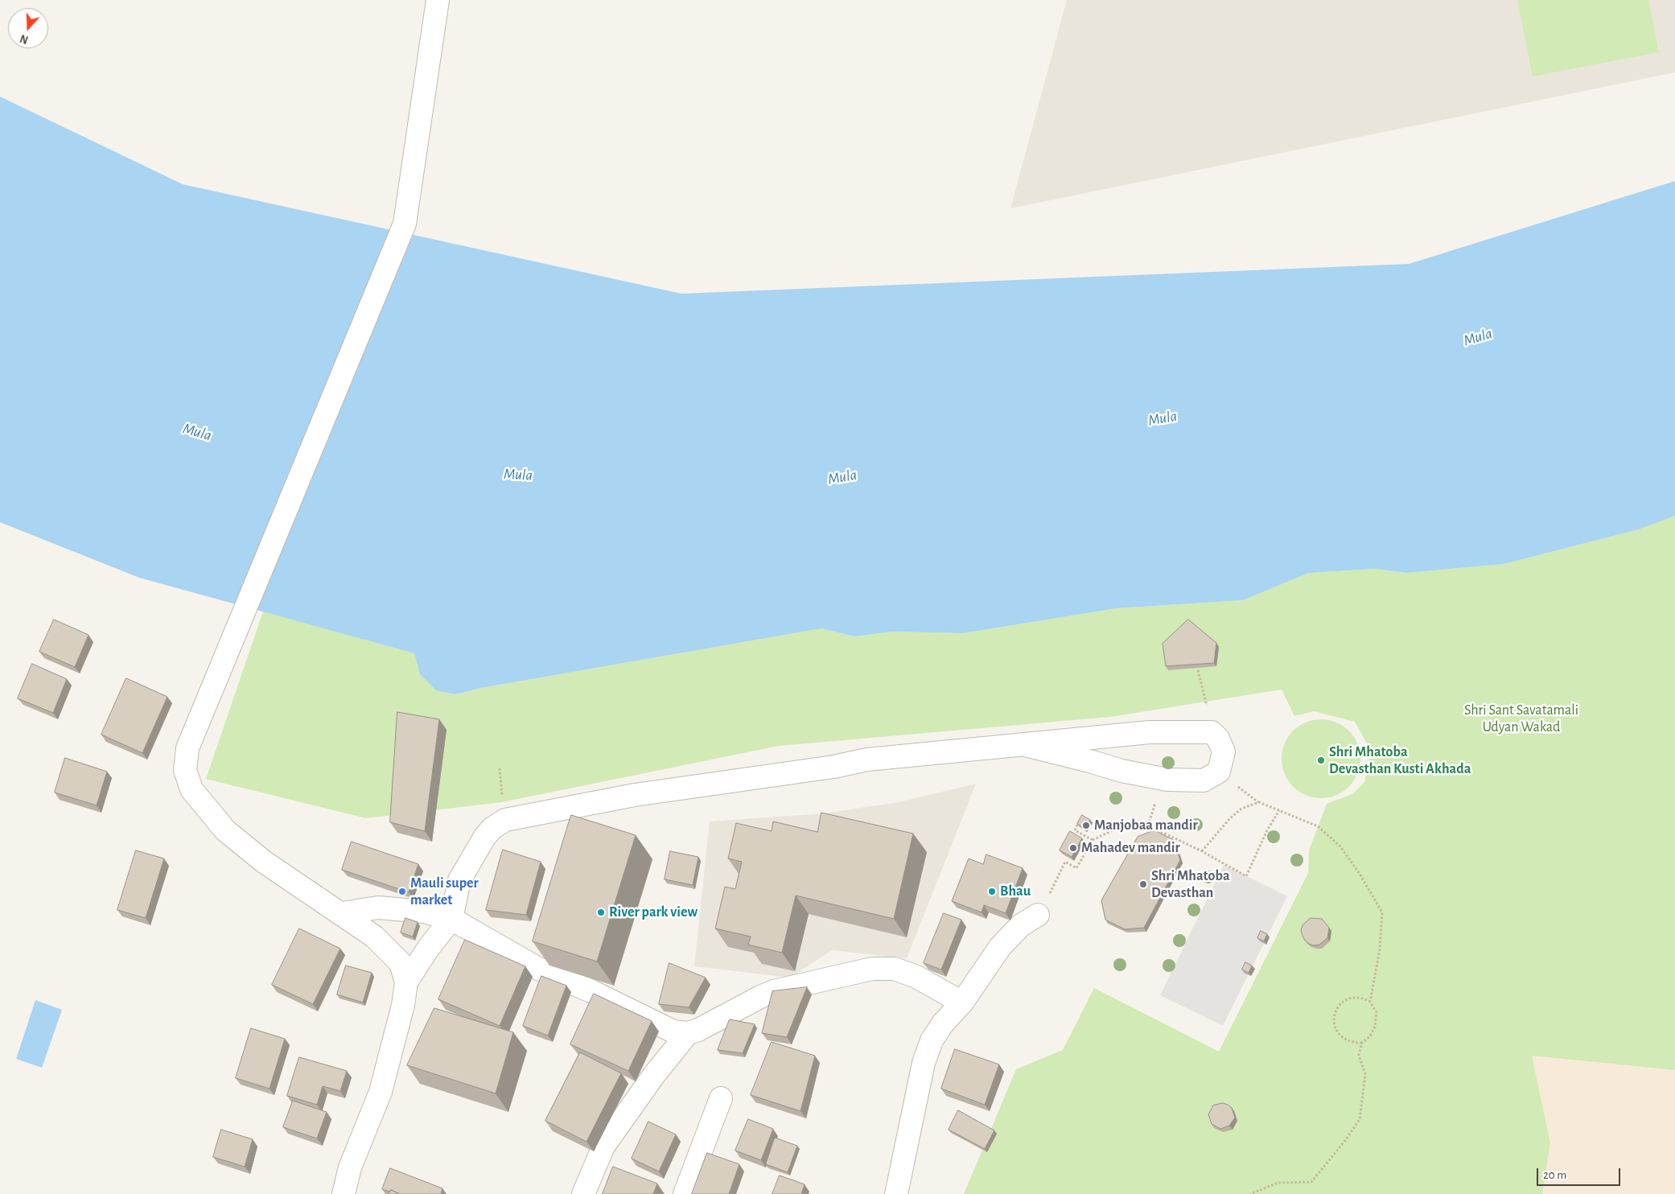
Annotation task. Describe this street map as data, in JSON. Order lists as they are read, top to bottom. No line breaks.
{"water":["Mula"],"parks":["Shri Sant Savatamali Udyan Wakad"],"places":["Shri Mhatoba Devasthan Kusti Akhada","Manjobaa mandir","Mahadev mandir","Shri Mhatoba Devasthan","Mauli super market","Bhau","River park view"],"scale_bar":"20 m","north":"bottom"}
